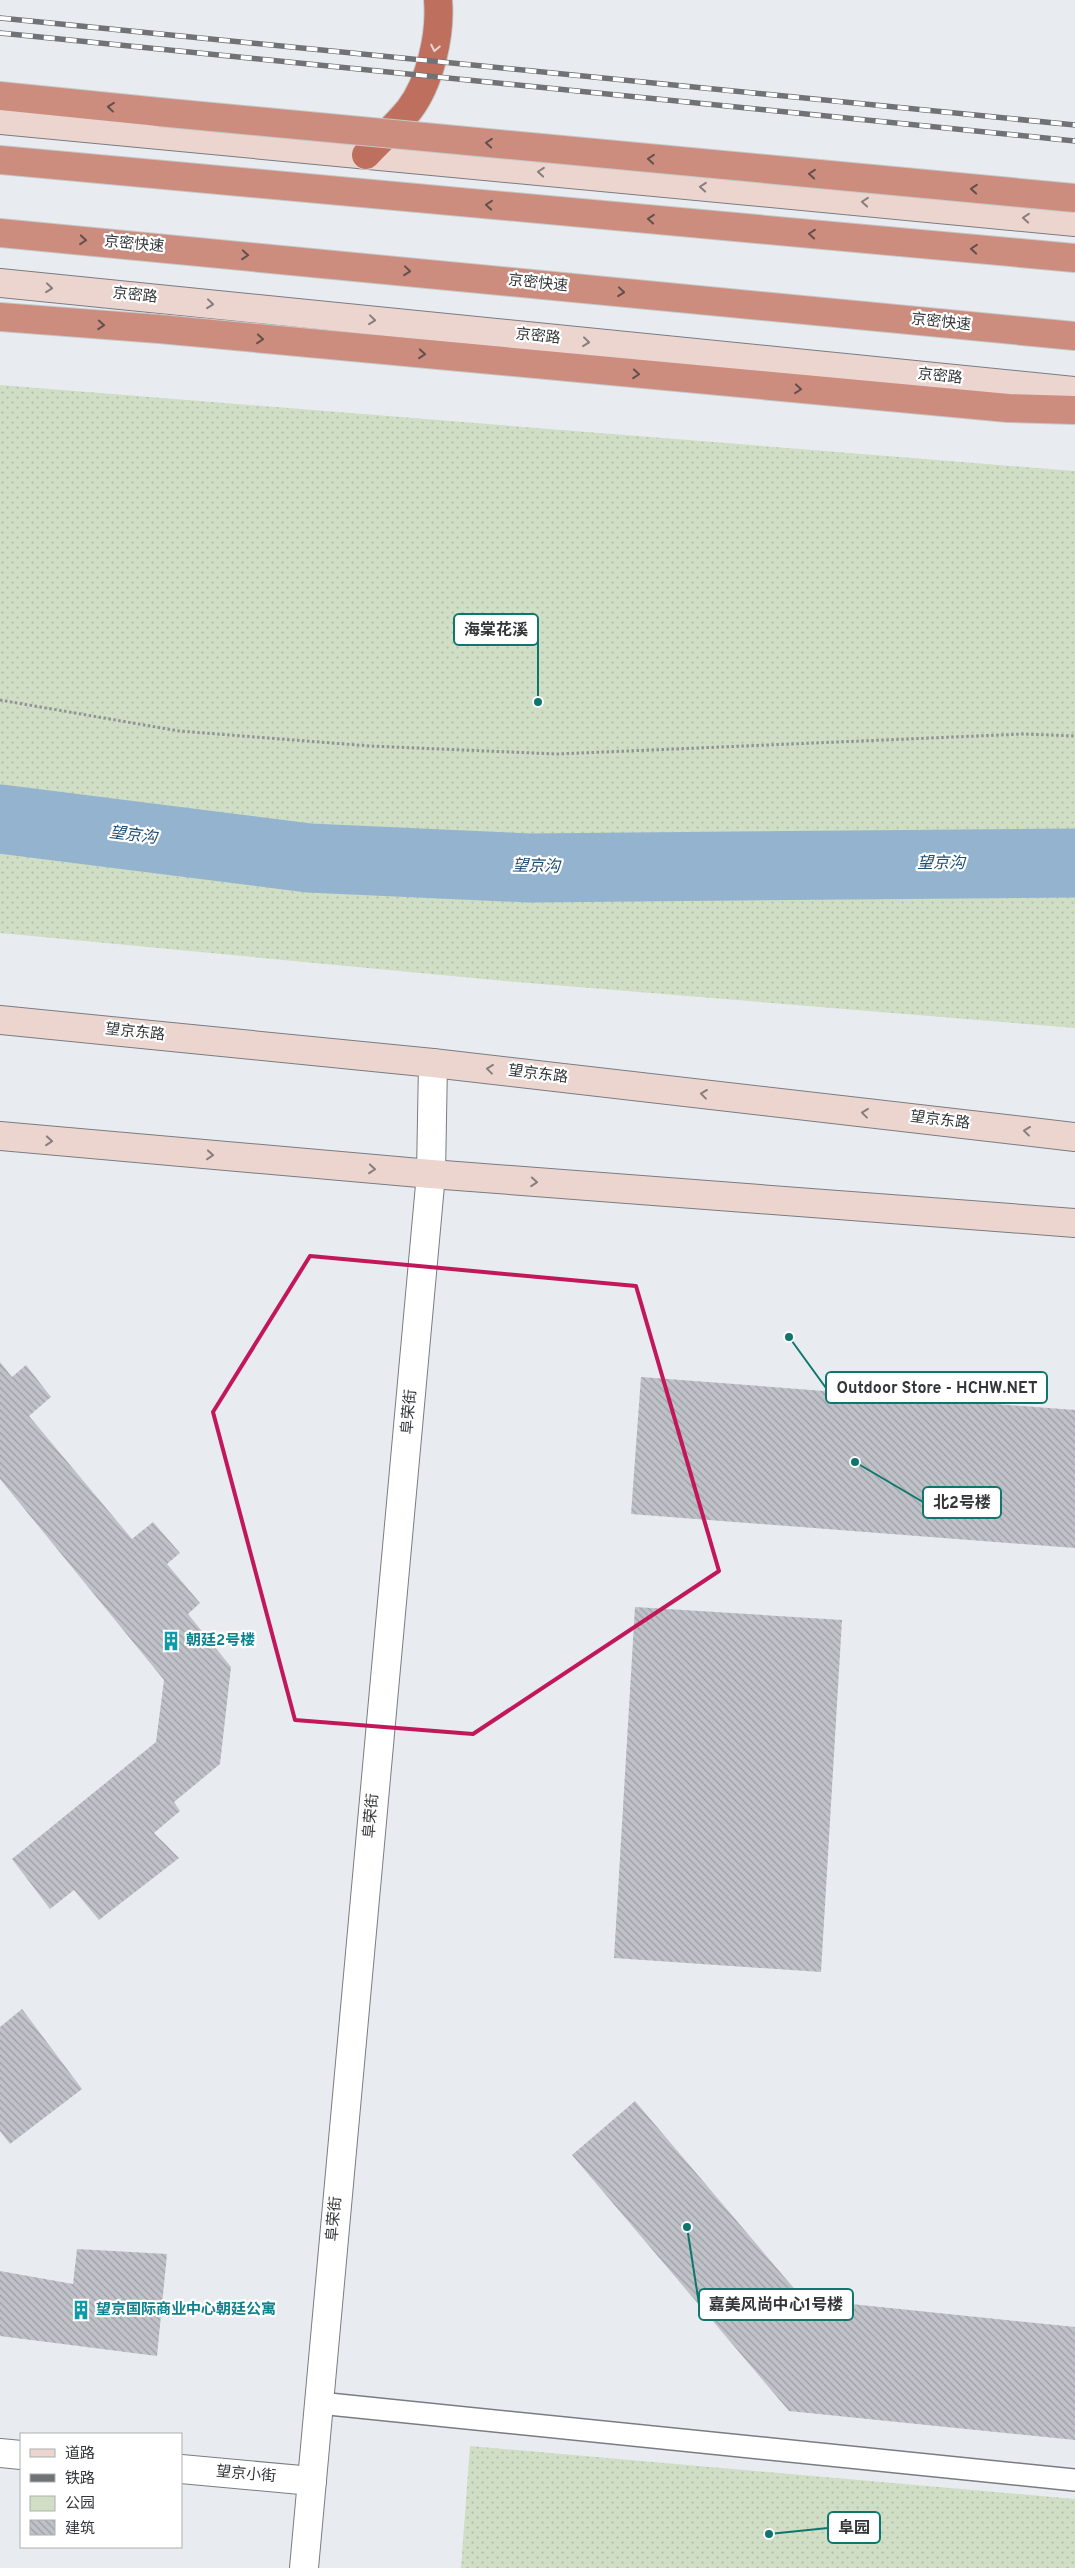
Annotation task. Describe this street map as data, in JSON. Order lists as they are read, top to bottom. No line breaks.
{"streets":{"highway":["京密快速"],"main road":["京密路","望京东路"],"street":["阜荣街","望京小街"]},"crossings":[["望京东路","阜荣街"],["阜荣街","望京小街"]],"water":["望京沟"],"places":{"other":["海棠花溪","Outdoor Store - HCHW.NET","北2号楼","嘉美风尚中心1号楼","阜园"],"building":["朝廷2号楼","望京国际商业中心朝廷公寓"]},"legend":["道路","铁路","公园","建筑"]}
